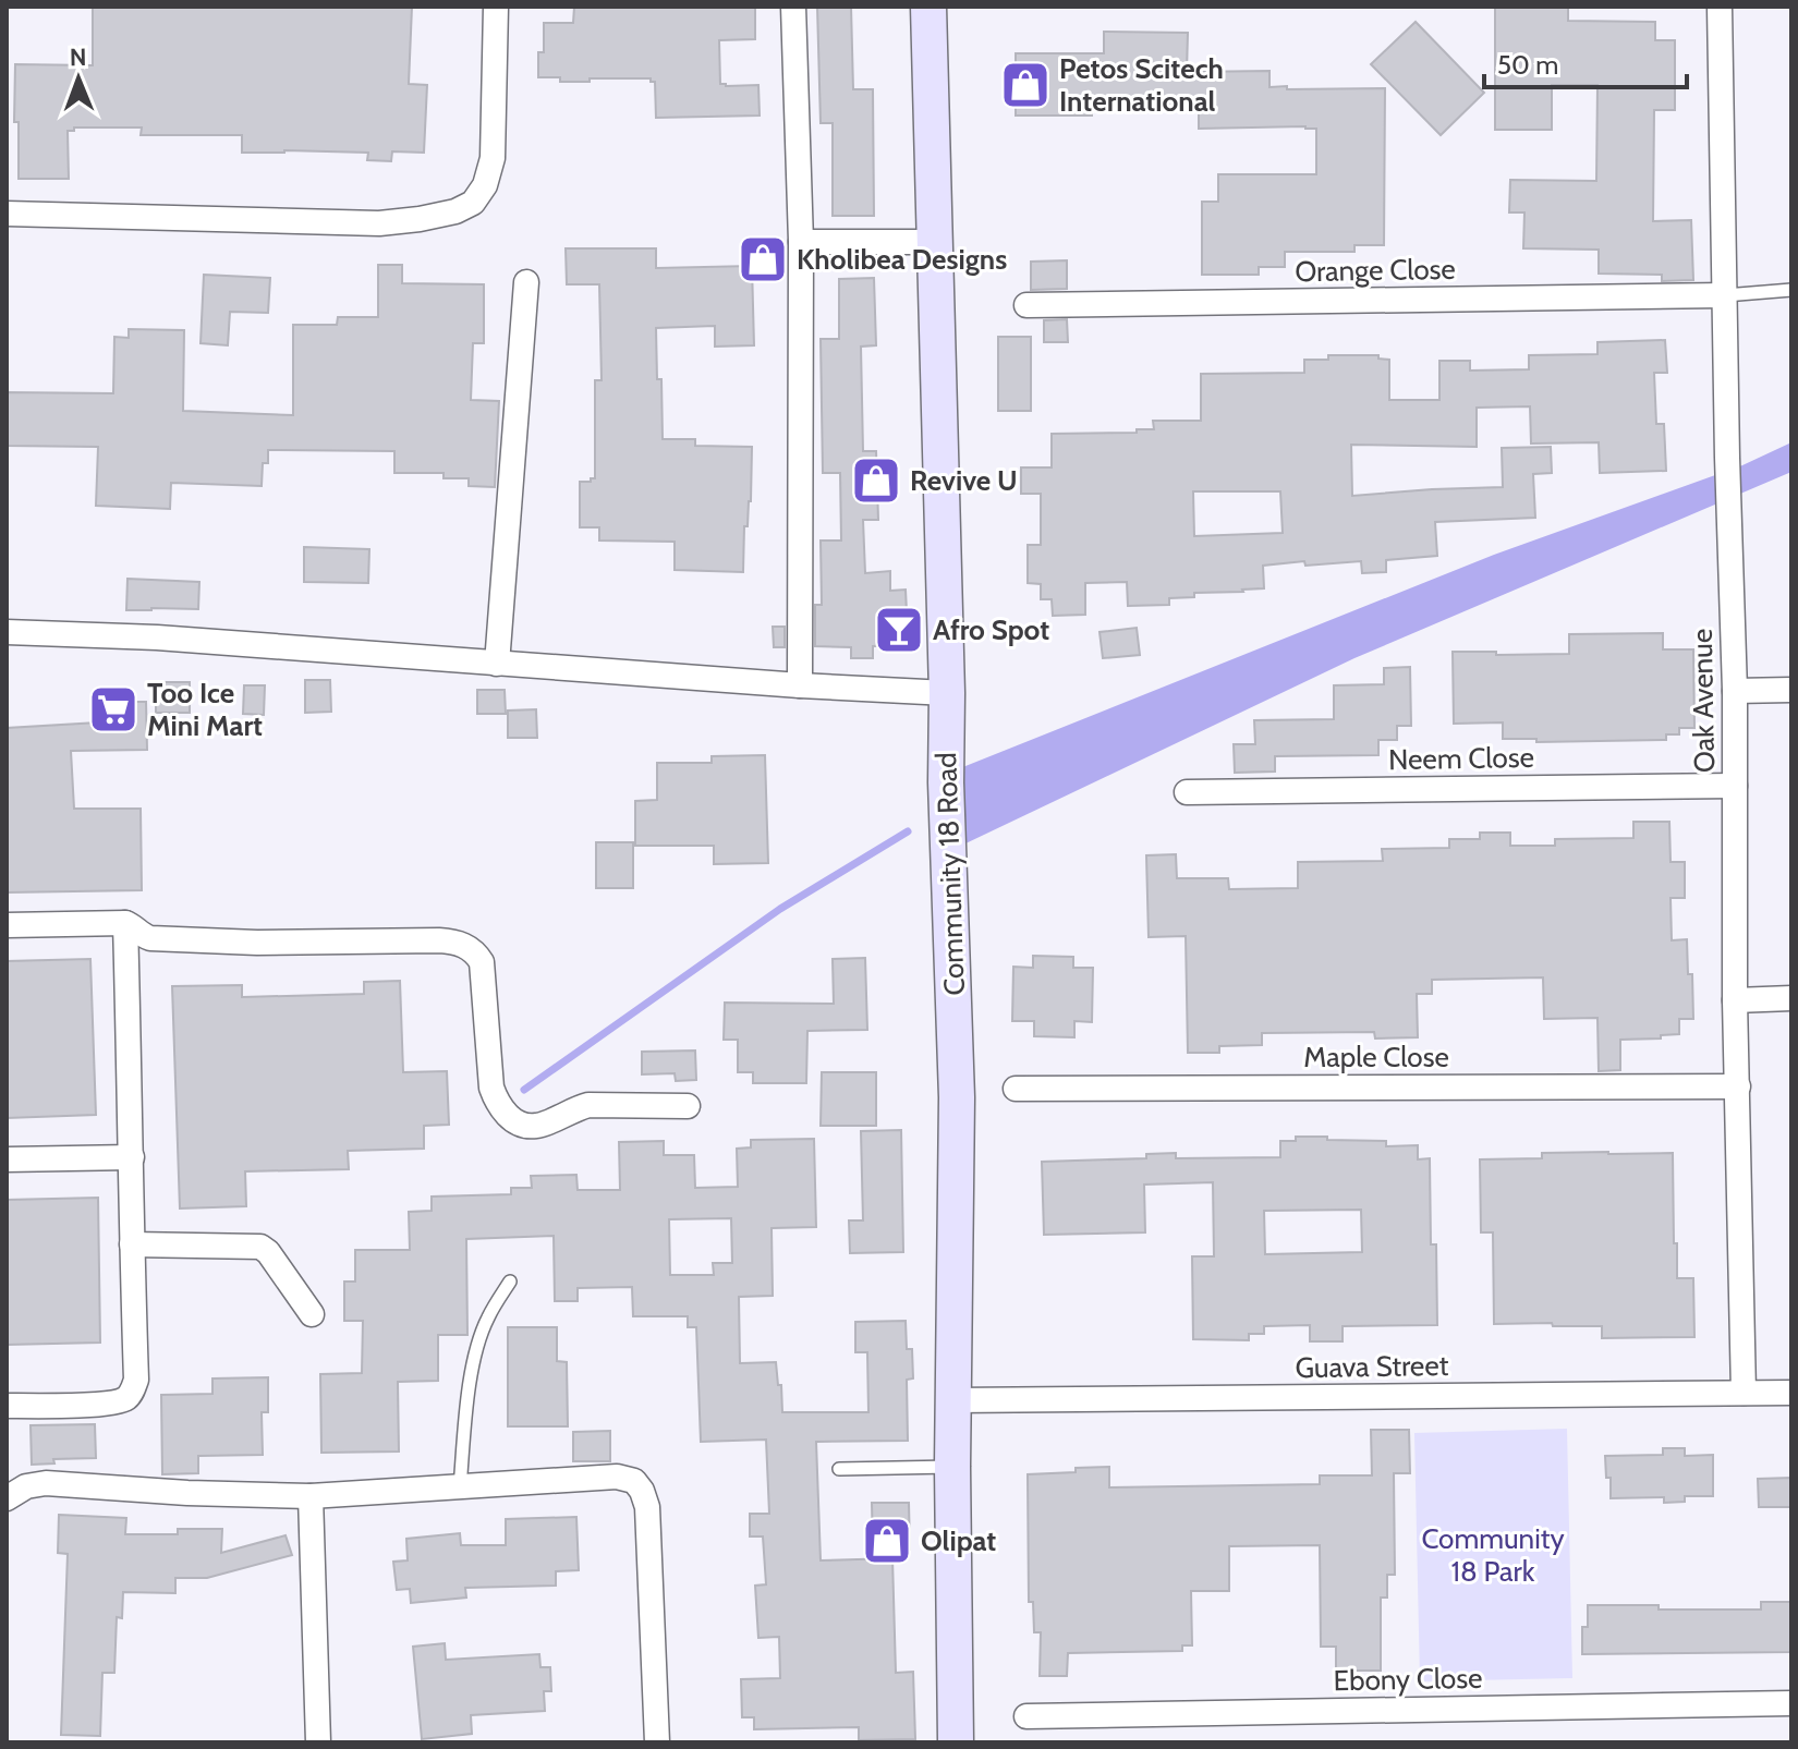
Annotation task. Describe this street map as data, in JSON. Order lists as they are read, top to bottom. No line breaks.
{"streets":{"main road":["Community 18 Road"],"street":["Orange Close","Oak Avenue","Neem Close","Maple Close","Guava Street","Ebony Close"]},"crossings":[["Orange Close","Oak Avenue"],["Oak Avenue","Neem Close"],["Oak Avenue","Maple Close"],["Oak Avenue","Guava Street"],["Community 18 Road","Guava Street"]],"parks":["Community 18 Park"],"places":{"shop":["Petos Scitech International","Kholibea Designs","Revive U","Olipat"],"bar":["Afro Spot"],"supermarket":["Too Ice Mini Mart"]},"scale_bar":"50 m","north":"top"}
